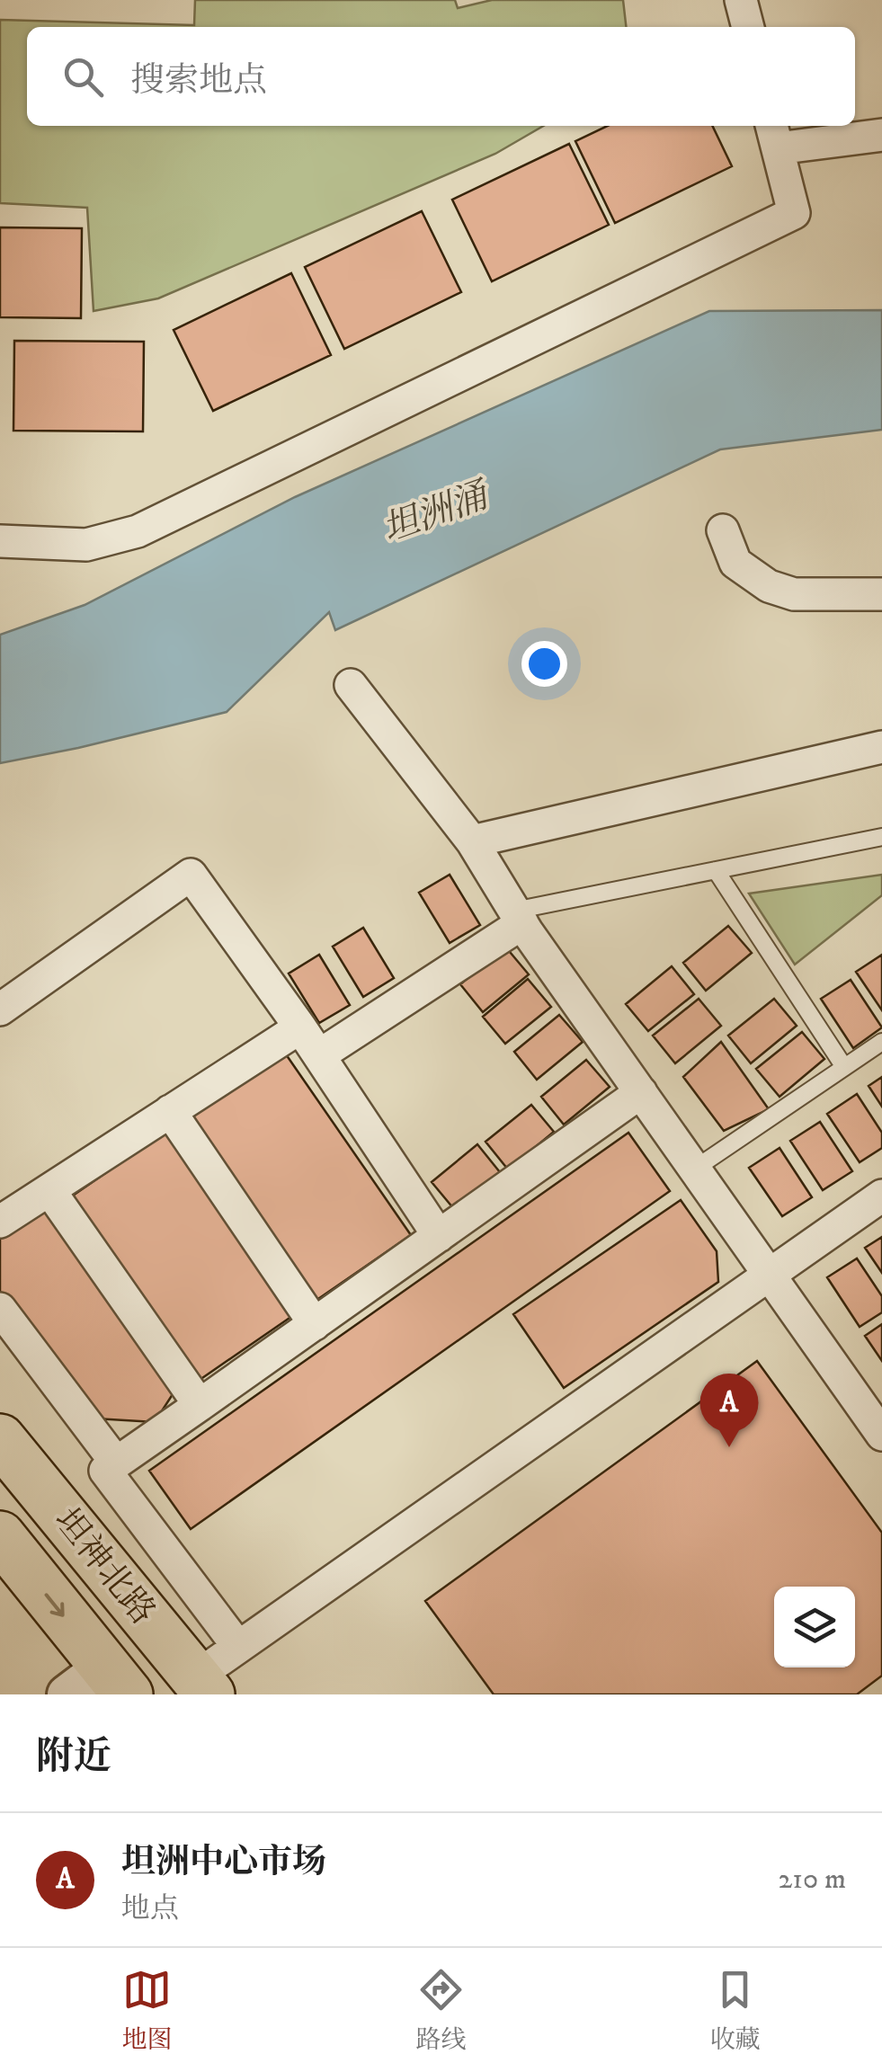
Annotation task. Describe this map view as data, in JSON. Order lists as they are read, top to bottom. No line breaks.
{"streets":{"main road":["坦神北路"]},"water":["坦洲涌"],"page":{"search":"搜索地点","pins":"A","heading":"附近","list":[{"mark":"A","name":"坦洲中心市场","note":"地点","value":"210 m"}],"nav":["地图","路线","收藏"]}}
